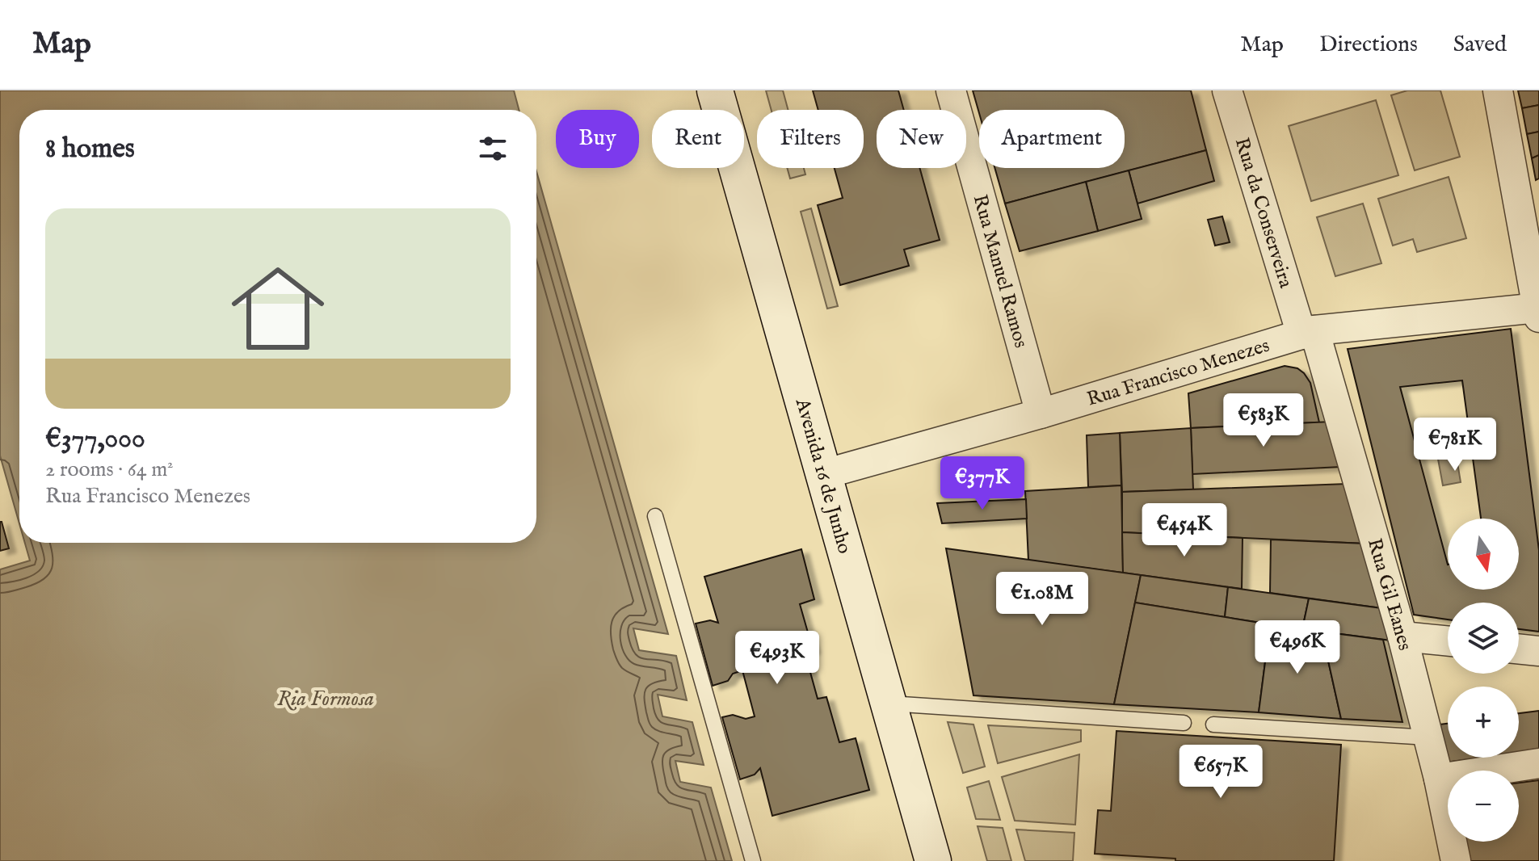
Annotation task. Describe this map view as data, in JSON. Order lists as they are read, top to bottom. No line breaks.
{"streets":{"main road":["Avenida 16 de Junho"],"street":["Rua da Conserveira","Rua Manuel Ramos","Rua Francisco Menezes","Rua Gil Eanes"]},"crossings":[["Rua da Conserveira","Rua Francisco Menezes"],["Rua da Conserveira","Rua Gil Eanes"],["Rua Manuel Ramos","Rua Francisco Menezes"],["Rua Francisco Menezes","Avenida 16 de Junho"],["Rua Francisco Menezes","Rua Gil Eanes"]],"water":["Ria Formosa"],"north":"bottom","page":{"header":"Map","nav":["Map","Directions","Saved"],"chip":["Buy","Rent","Filters","New","Apartment"],"heading":"8 homes","list":[{"name":"€377,000","note":"2 rooms · 64 m² · Rua Francisco Menezes"}],"price":["€583K","€781K","€377K","€454K","€1.08M","€496K","€493K","€657K"],"map_buttons":["+","−"]}}
